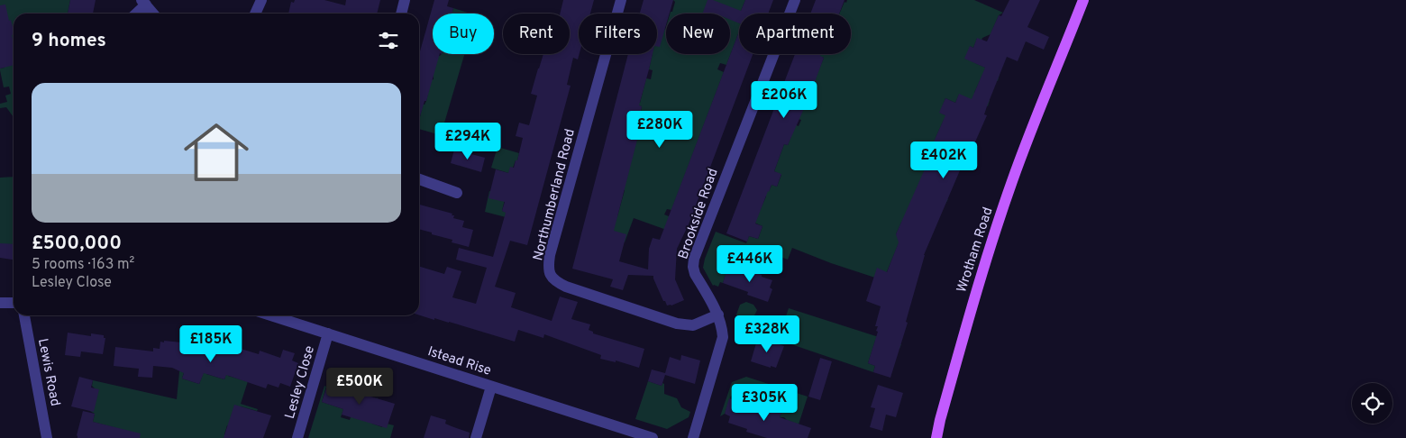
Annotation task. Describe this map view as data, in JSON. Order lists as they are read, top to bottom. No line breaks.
{"streets":{"main road":["Wrotham Road"],"street":["Northumberland Road","Brookside Road","Istead Rise","Lewis Road","Lesley Close"]},"crossings":[["Northumberland Road","Brookside Road"],["Istead Rise","Lesley Close"]],"page":{"chip":["Buy","Rent","Filters","New","Apartment"],"heading":"9 homes","list":[{"name":"£500,000","note":"5 rooms · 163 m² · Lesley Close"}],"price":["£206K","£280K","£294K","£402K","£446K","£328K","£185K","£500K","£305K"]}}
